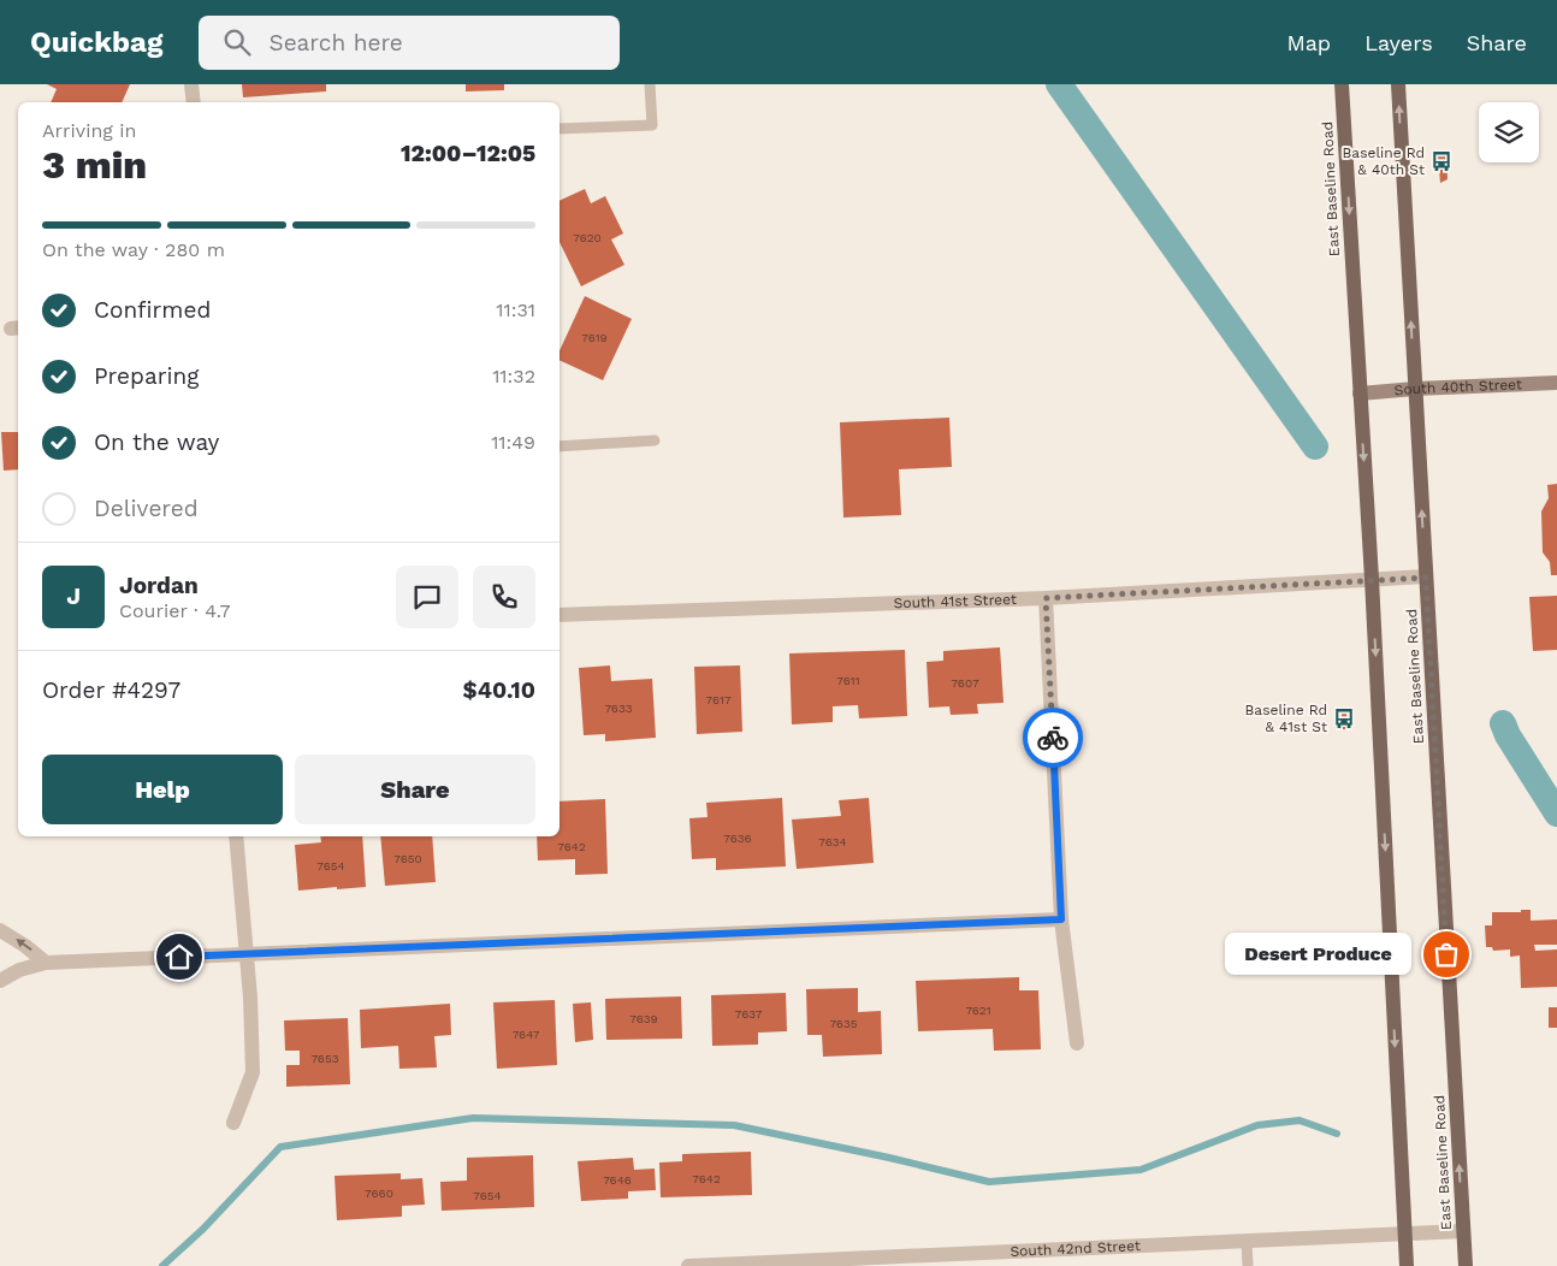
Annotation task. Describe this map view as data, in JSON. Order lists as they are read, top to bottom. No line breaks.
{"streets":{"main road":["East Baseline Road","South 40th Street"],"street":["South 41st Street","South 42nd Street"]},"crossings":[["East Baseline Road","South 40th Street"],["East Baseline Road","South 41st Street"],["East Baseline Road","South 42nd Street"]],"places":{"bus stop":["Baseline Rd & 40th St","Baseline Rd & 41st St"],"other":["Desert Produce"]},"house_numbers":["7620","7619","7611","7607","7617","7633","7636","7634","7642","7650","7654","7621","7637","7639","7635","7647","7653","7642","7646","7660","7654"],"page":{"header":"Quickbag","search":"Search here","nav":["Map","Layers","Share"],"heading":["3 min","Arriving in","12:00–12:05"],"panel":["Jordan","Courier · 4.7","Order #4297","$40.10"],"bar":"On the way · 280 m","list":[["Confirmed","11:31"],["Preparing","11:32"],["On the way","11:49"],"Delivered"],"round":"J","buttons":["Help","Share"],"bubble":"Desert Produce"}}
